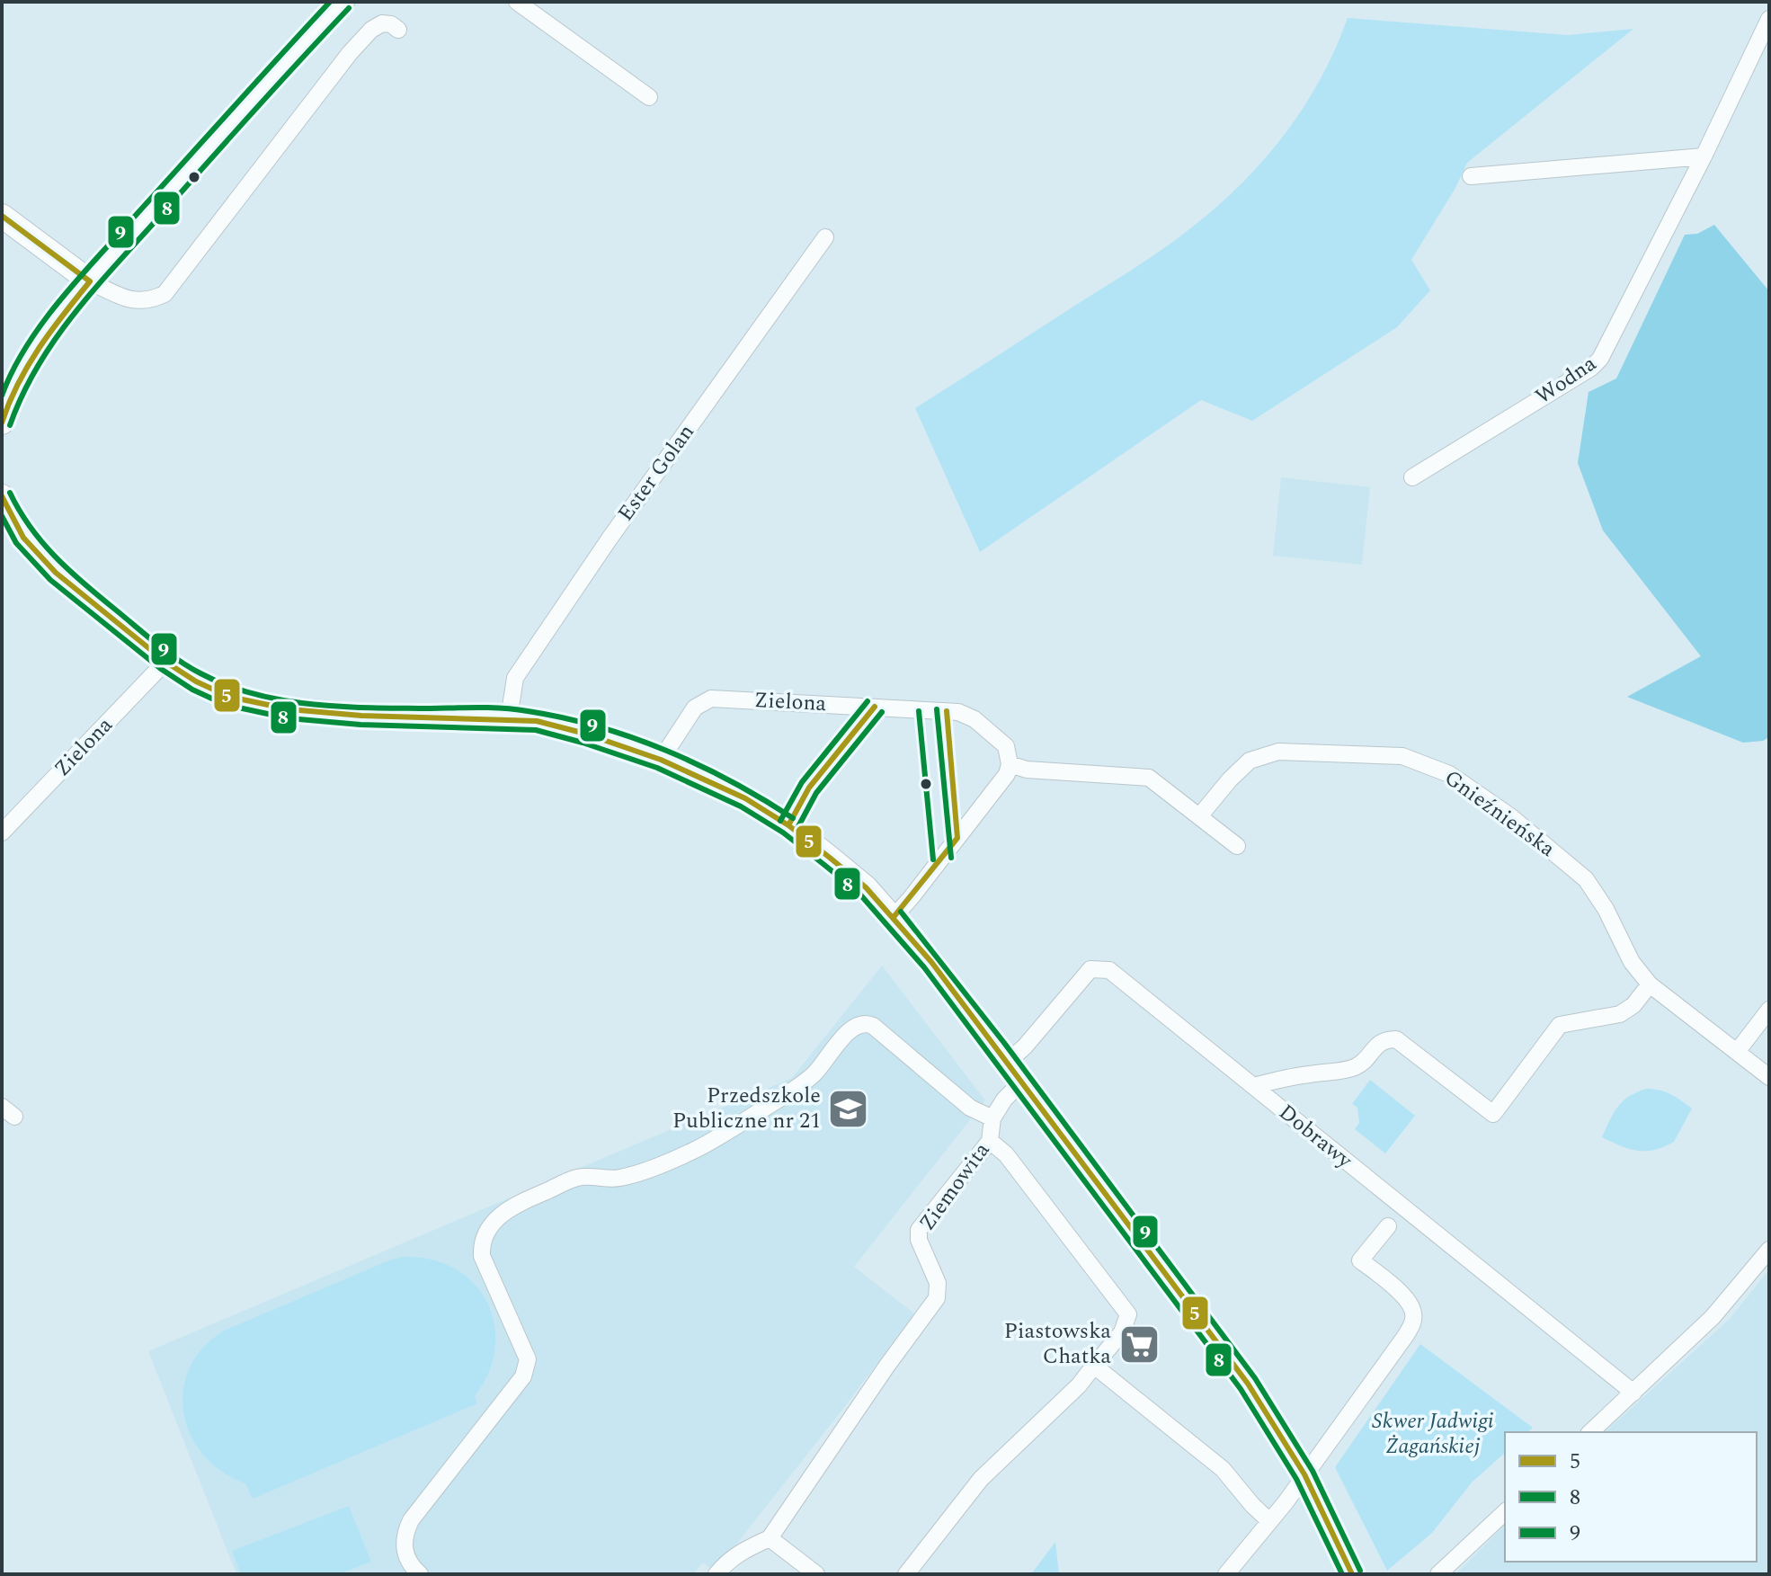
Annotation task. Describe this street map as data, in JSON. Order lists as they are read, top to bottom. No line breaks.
{"streets":{"street":["Wodna","Ester Golan","Zielona","Gnieźnieńska","Dobrawy","Ziemowita"]},"parks":["Skwer Jadwigi Żagańskiej"],"places":{"school or university":["Przedszkole Publiczne nr 21"],"supermarket":["Piastowska Chatka"]},"lines":["transit line 9","transit line 8","transit line 5"],"legend":["5","8","9"]}
